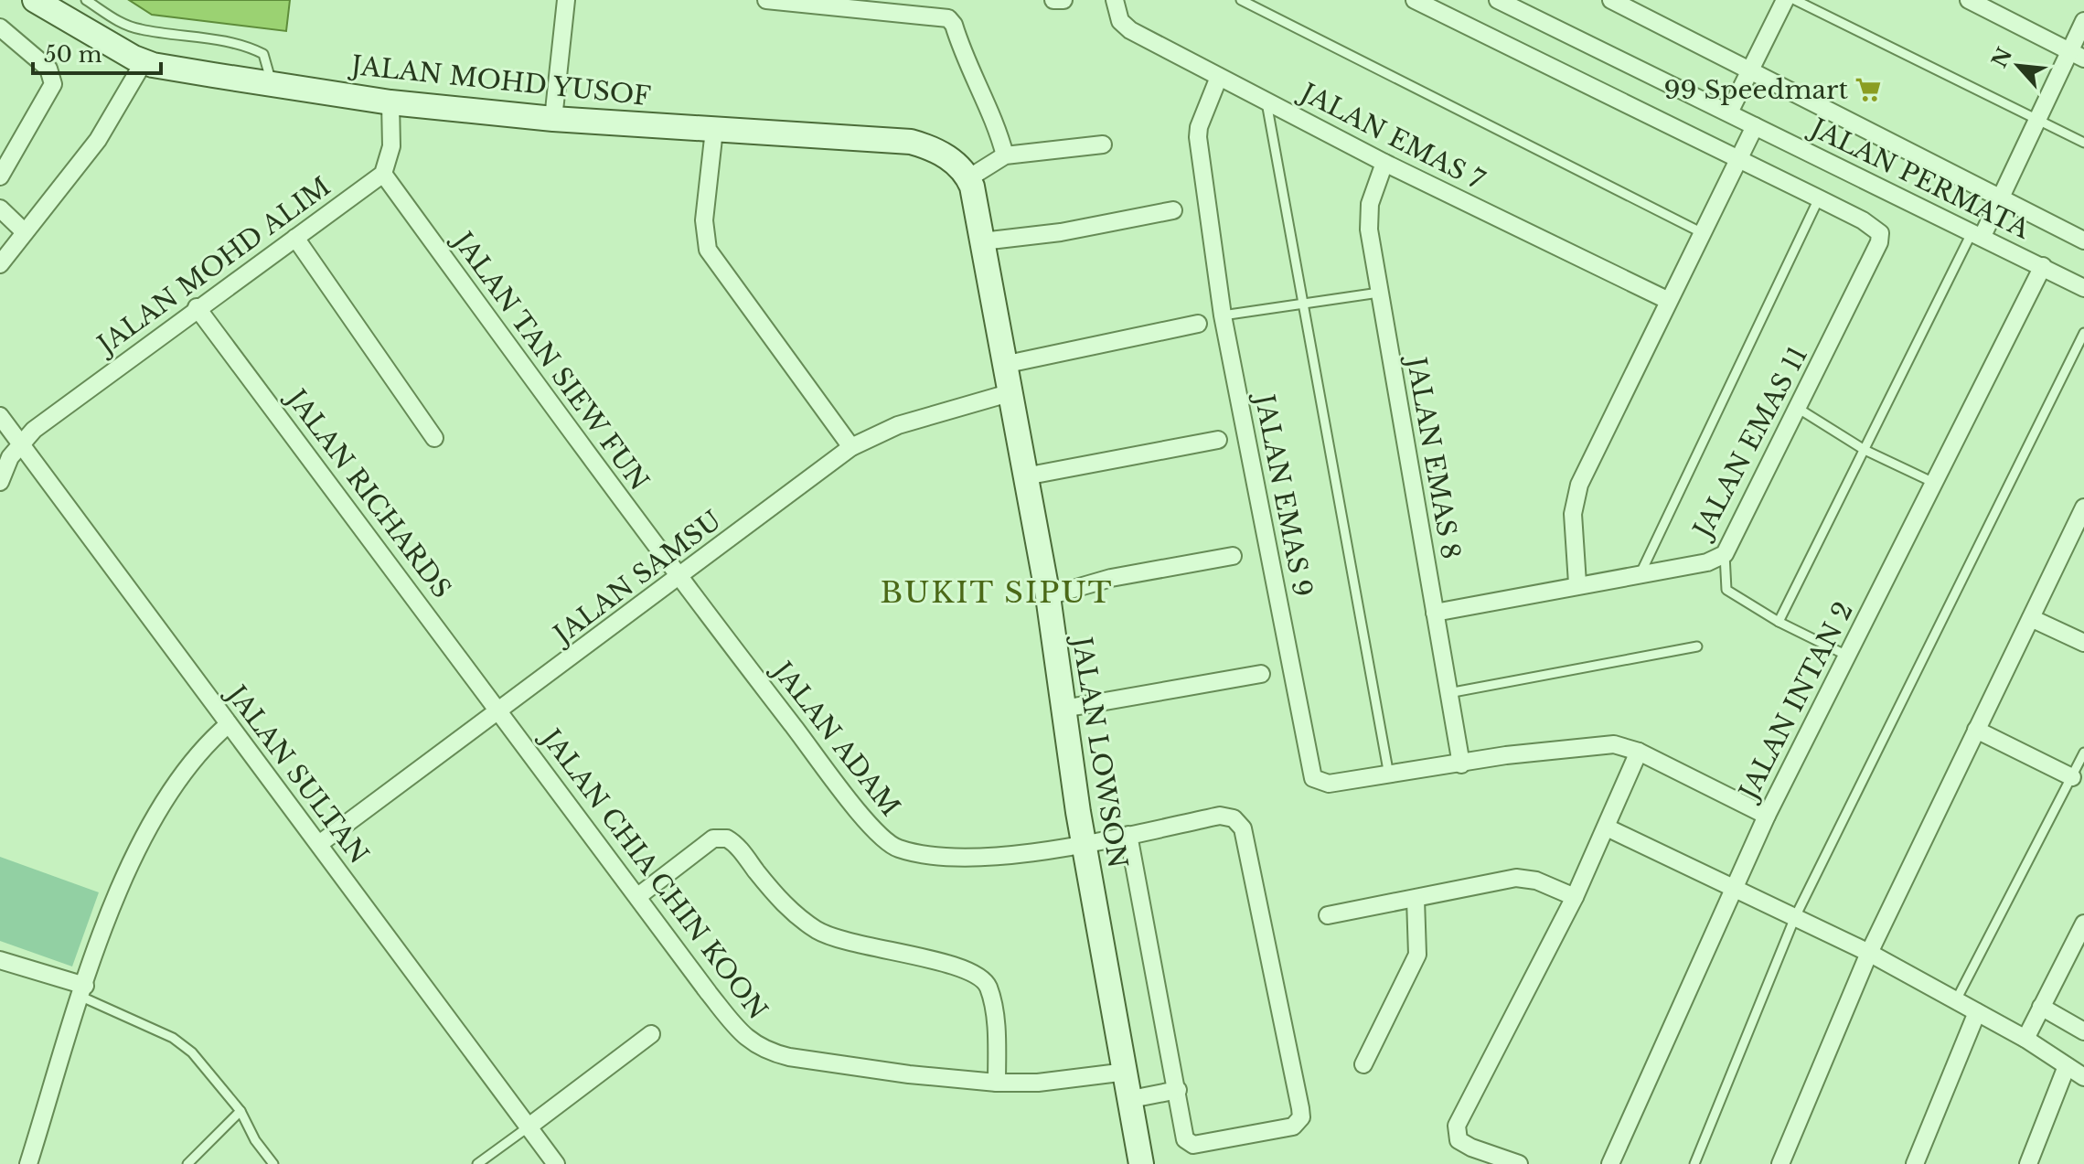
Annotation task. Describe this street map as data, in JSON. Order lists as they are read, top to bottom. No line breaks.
{"streets":{"street":["JALAN MOHD YUSOF","JALAN EMAS 7","JALAN PERMATA","JALAN MOHD ALIM","JALAN TAN SIEW FUN","JALAN EMAS 11","JALAN EMAS 8","JALAN RICHARDS","JALAN EMAS 9","JALAN SAMSU","JALAN INTAN 2","JALAN ADAM","JALAN LOWSON","JALAN SULTAN","JALAN CHIA CHIN KOON"]},"crossings":[["JALAN MOHD YUSOF","JALAN LOWSON"],["JALAN EMAS 7","JALAN EMAS 8"],["JALAN EMAS 7","JALAN EMAS 9"],["JALAN PERMATA","JALAN INTAN 2"],["JALAN MOHD ALIM","JALAN TAN SIEW FUN"],["JALAN MOHD ALIM","JALAN RICHARDS"],["JALAN MOHD ALIM","JALAN SULTAN"],["JALAN TAN SIEW FUN","JALAN SAMSU"],["JALAN TAN SIEW FUN","JALAN ADAM"],["JALAN EMAS 11","JALAN EMAS 8"],["JALAN EMAS 8","JALAN EMAS 9"],["JALAN RICHARDS","JALAN SAMSU"],["JALAN RICHARDS","JALAN CHIA CHIN KOON"],["JALAN EMAS 9","JALAN INTAN 2"],["JALAN SAMSU","JALAN ADAM"],["JALAN SAMSU","JALAN LOWSON"],["JALAN SAMSU","JALAN SULTAN"],["JALAN SAMSU","JALAN CHIA CHIN KOON"],["JALAN ADAM","JALAN LOWSON"],["JALAN LOWSON","JALAN CHIA CHIN KOON"]],"districts":["BUKIT SIPUT"],"places":{"supermarket":["99 Speedmart"]},"scale_bar":"50 m","north":"top left"}
